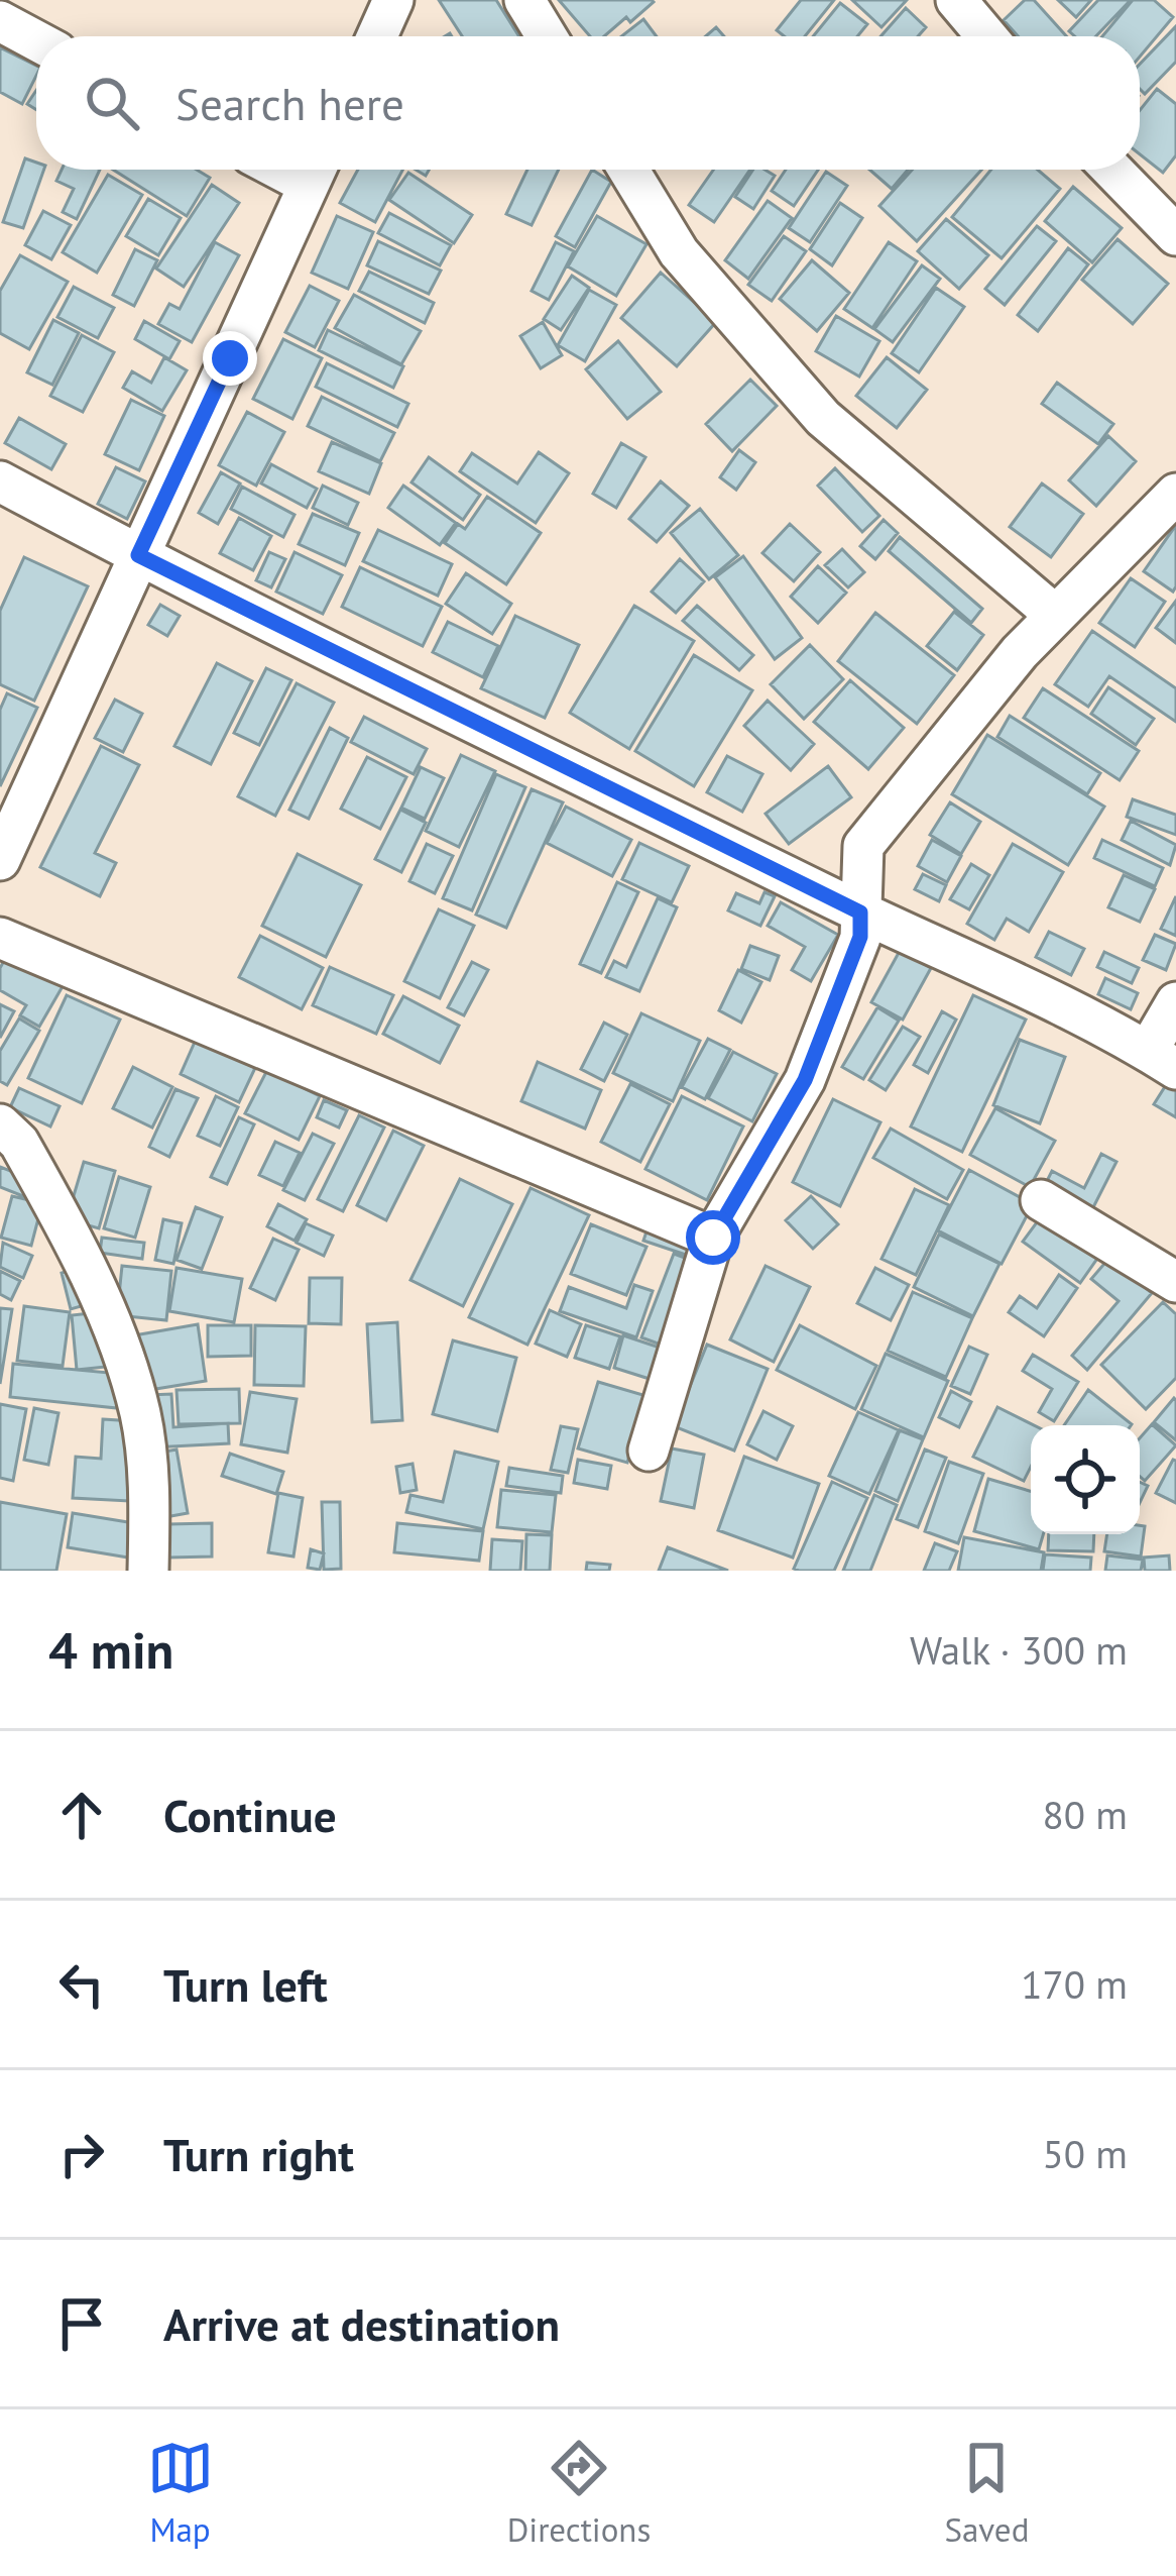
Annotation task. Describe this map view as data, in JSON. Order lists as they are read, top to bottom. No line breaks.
{"page":{"search":"Search here","heading":["4 min","Walk · 300 m"],"list":[["Continue","80 m"],["Turn left","170 m"],["Turn right","50 m"],"Arrive at destination"],"nav":["Map","Directions","Saved"]}}
